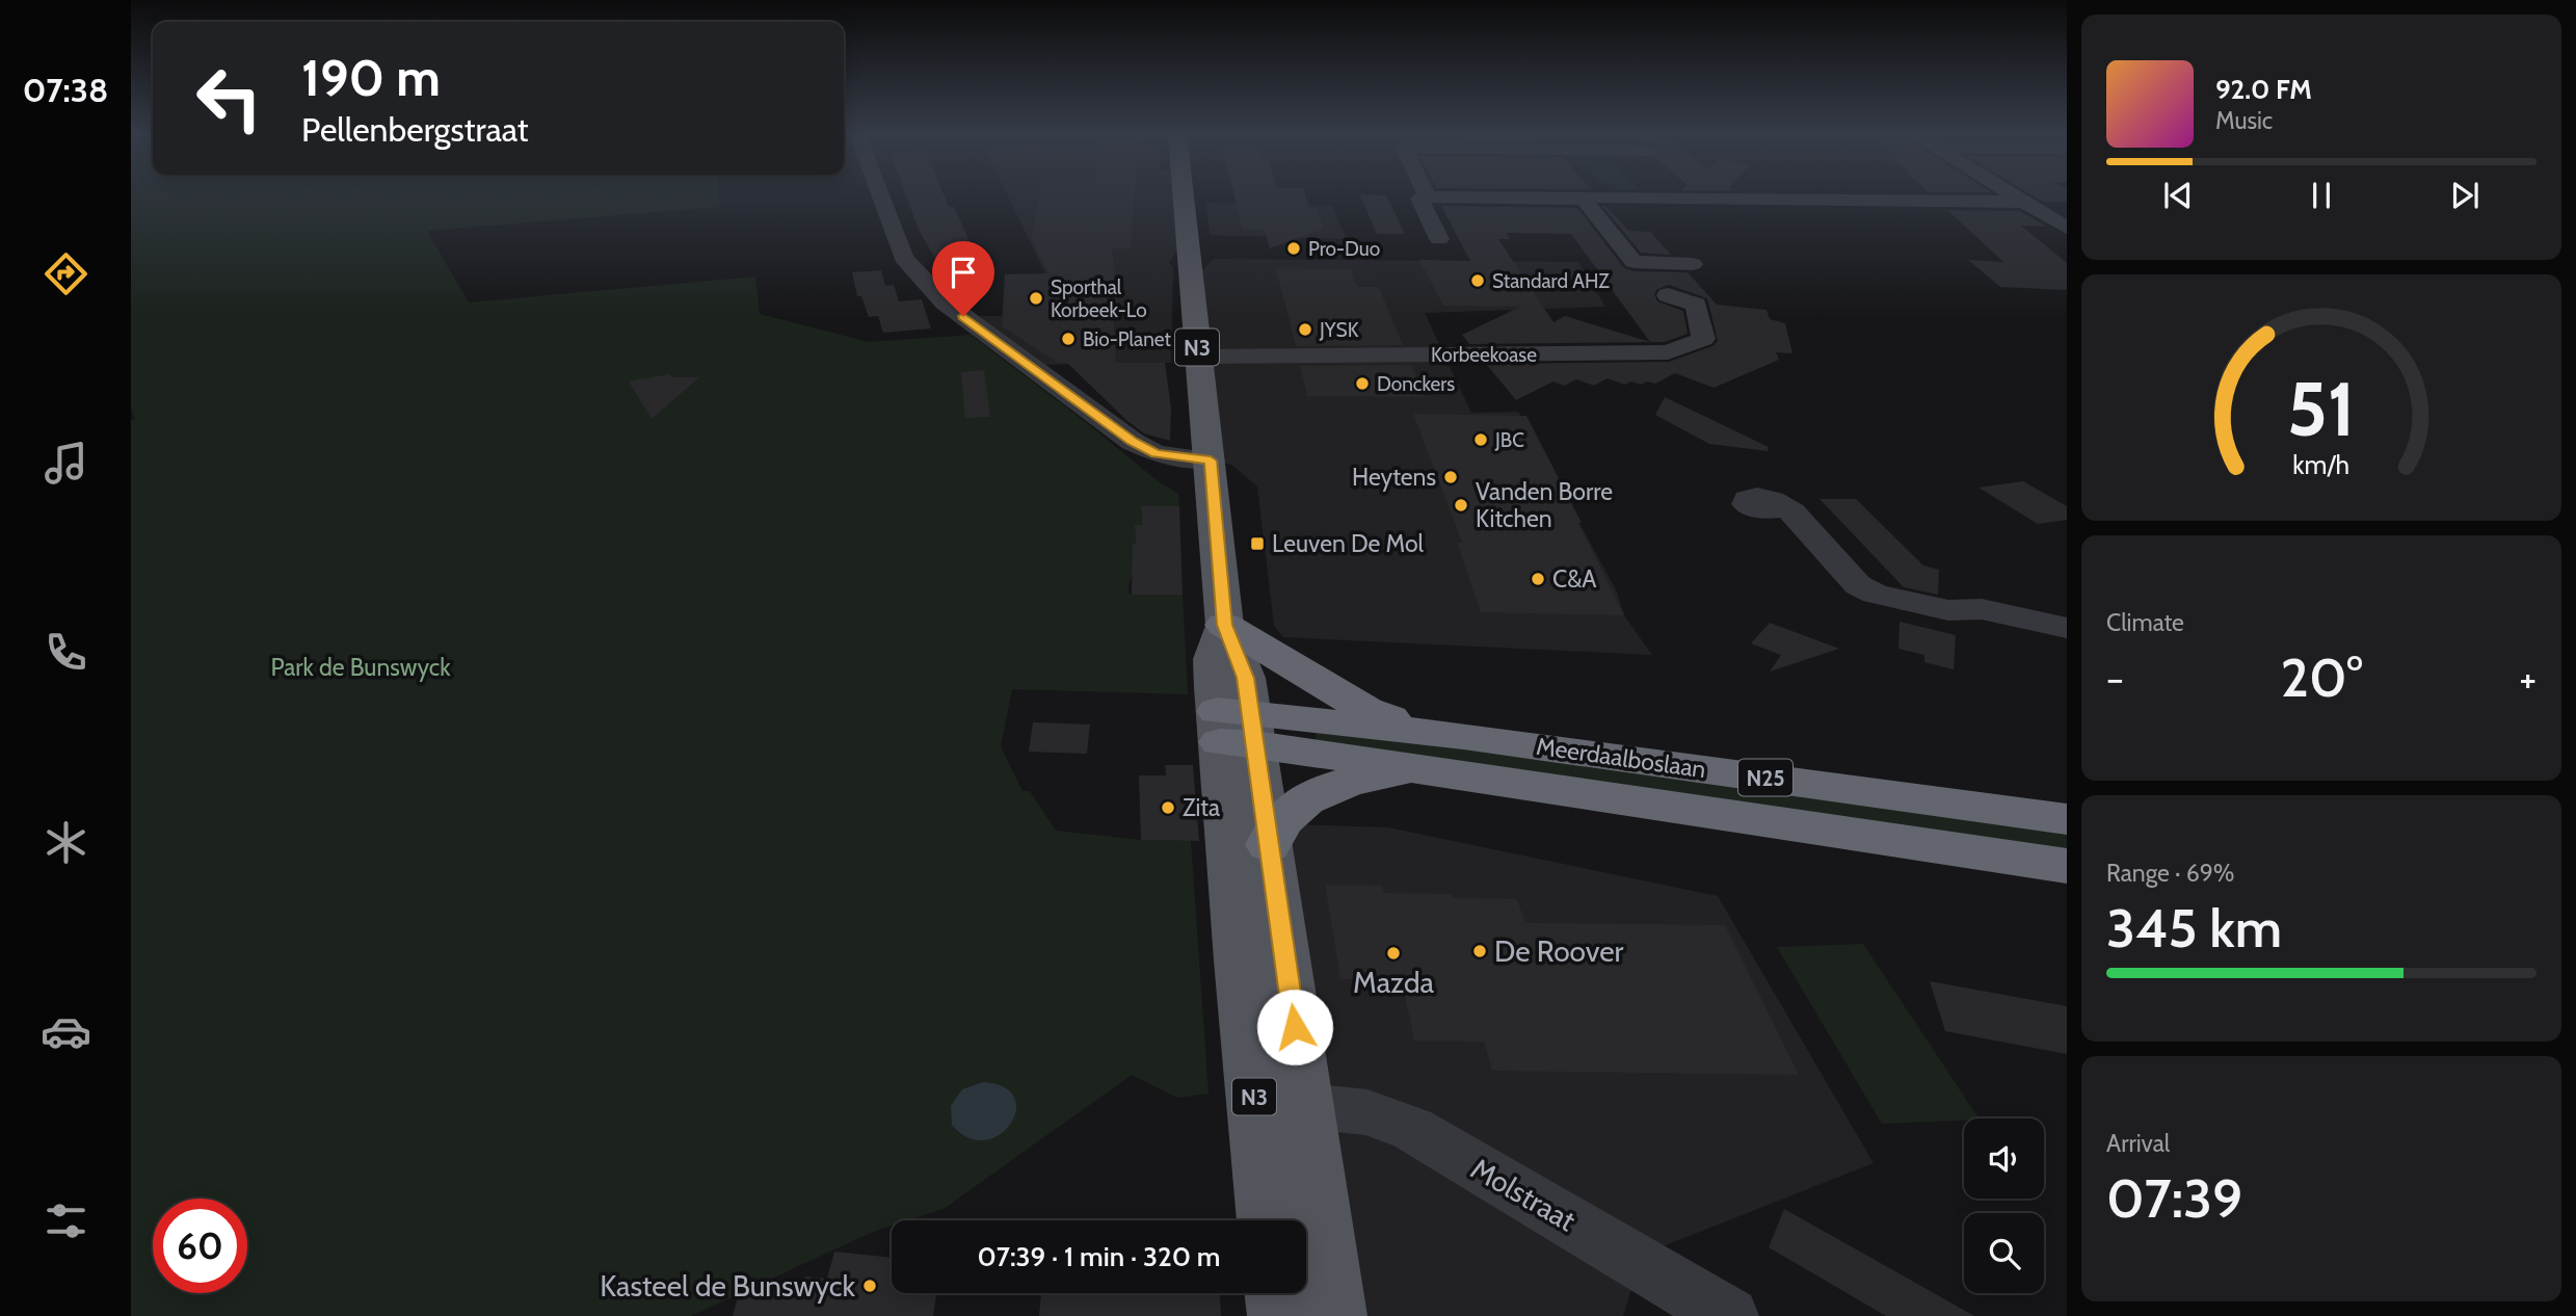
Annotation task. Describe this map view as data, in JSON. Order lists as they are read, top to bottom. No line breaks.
{"streets":{"highway":["Meerdaalboslaan","N25"],"main road":["N3"],"street":["Korbeekoase","Molstraat"]},"crossings":[["N3","Korbeekoase"],["N3","Meerdaalboslaan"],["N3","Molstraat"]],"parks":["Park de Bunswyck"],"places":{"other":["Pro-Duo","Standard AHZ","Sporthal Korbeek-Lo","JYSK","Bio-Planet","Donckers","JBC","Heytens","Vanden Borre Kitchen","C&A","Zita","De Roover","Mazda","Kasteel de Bunswyck"],"transit":["Leuven De Mol"]},"page":{"tabs":"07:38","turn":["190 m","Pellenbergstraat"],"song":["92.0 FM","Music"],"tile":["Climate",["Range · 69%","345 km"],["Arrival","07:39"]],"heat":["−","20°","+"],"limit":"60","trip":"07:39 · 1 min · 320 m","gauge":["51","km/h"]}}
